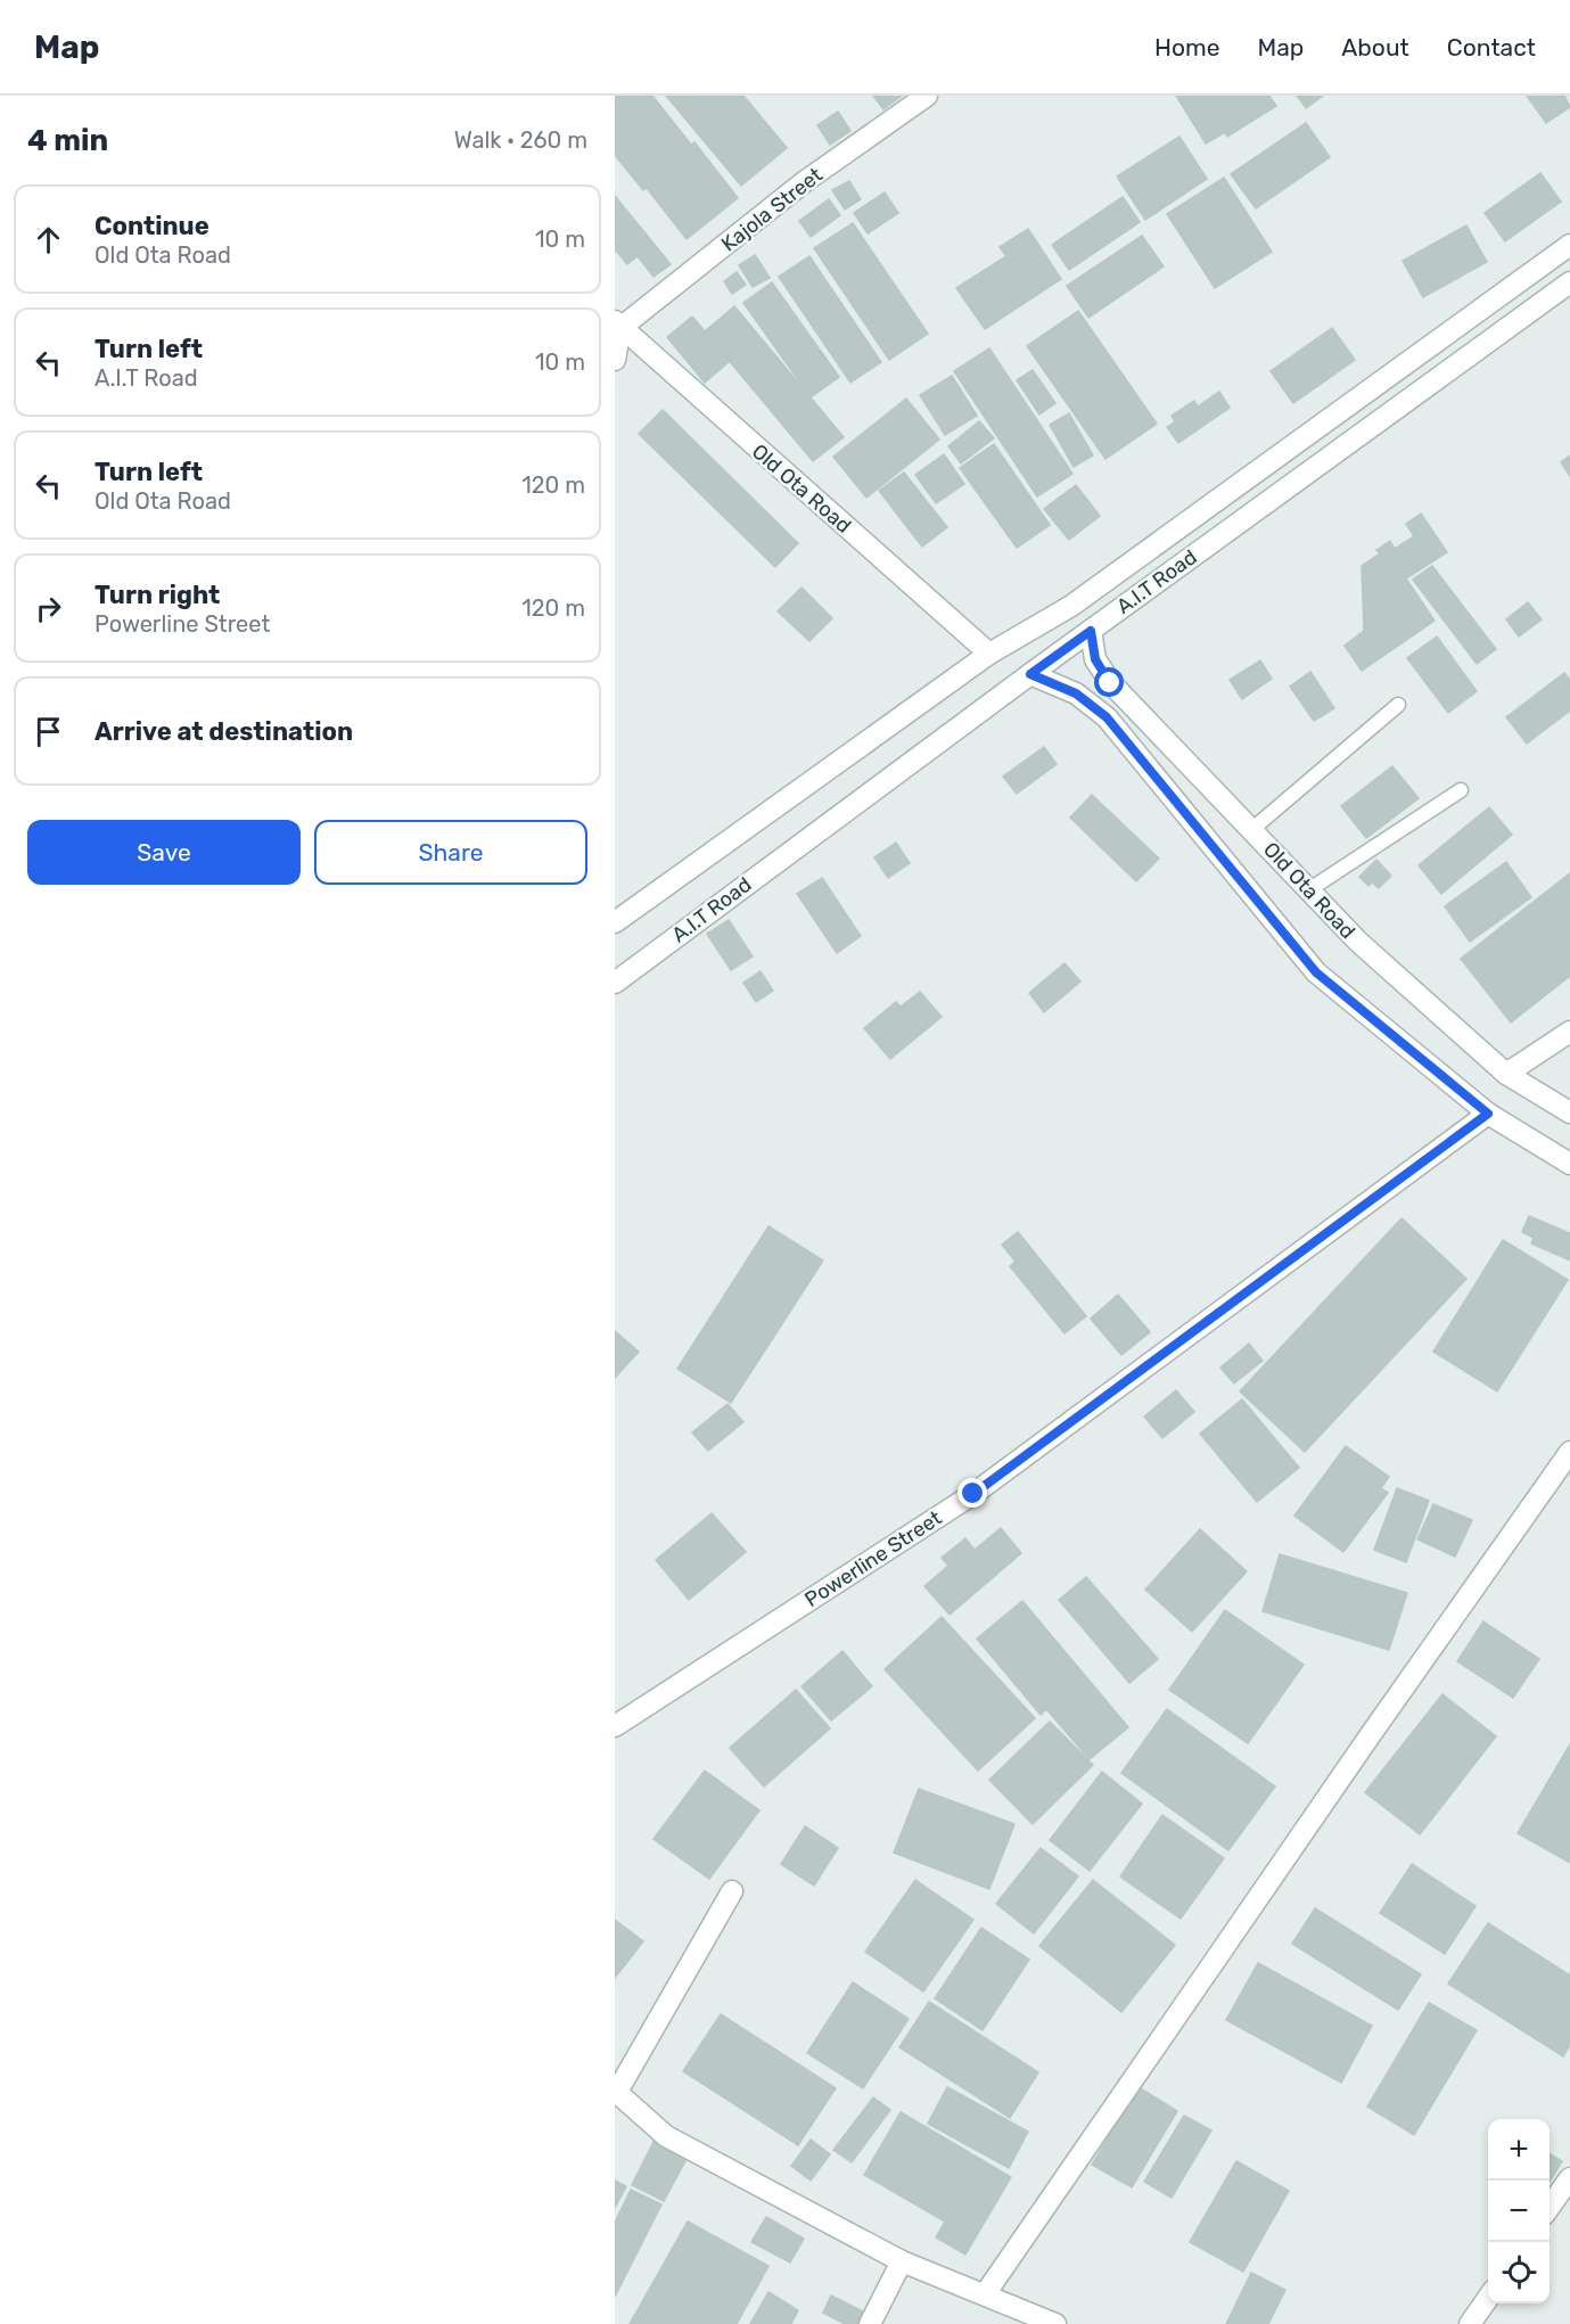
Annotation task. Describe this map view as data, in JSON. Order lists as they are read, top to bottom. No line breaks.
{"streets":{"street":["Kajola Street","Old Ota Road","A.I.T Road","Powerline Street"]},"crossings":[["Kajola Street","Old Ota Road"],["Old Ota Road","A.I.T Road"],["Old Ota Road","Powerline Street"]],"page":{"header":"Map","nav":["Home","Map","About","Contact"],"heading":["4 min","Walk · 260 m"],"list":[["Continue","Old Ota Road","10 m"],["Turn left","A.I.T Road","10 m"],["Turn left","Old Ota Road","120 m"],["Turn right","Powerline Street","120 m"],"Arrive at destination"],"buttons":["Save","Share"],"map_buttons":["+","−"]}}
